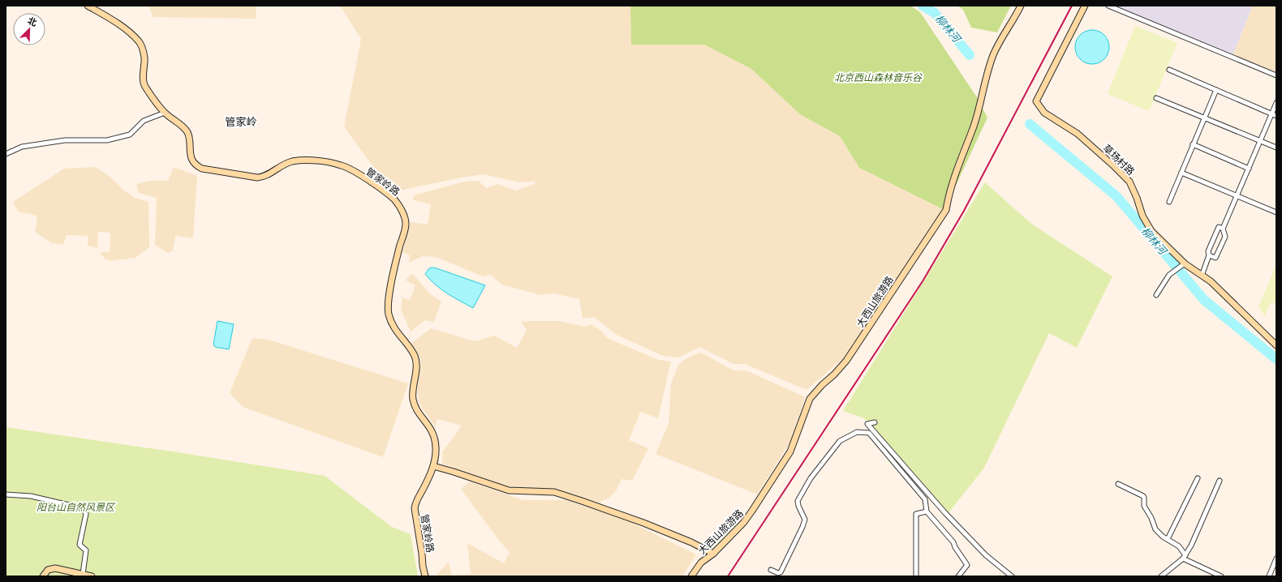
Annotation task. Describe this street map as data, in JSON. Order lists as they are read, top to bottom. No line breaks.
{"streets":{"street":["草场村路","管家岭路","大西山旅游路"]},"districts":["管家岭"],"water":["柳林河"],"parks":["北京西山森林音乐谷","阳台山自然风景区"],"north":"top right"}
